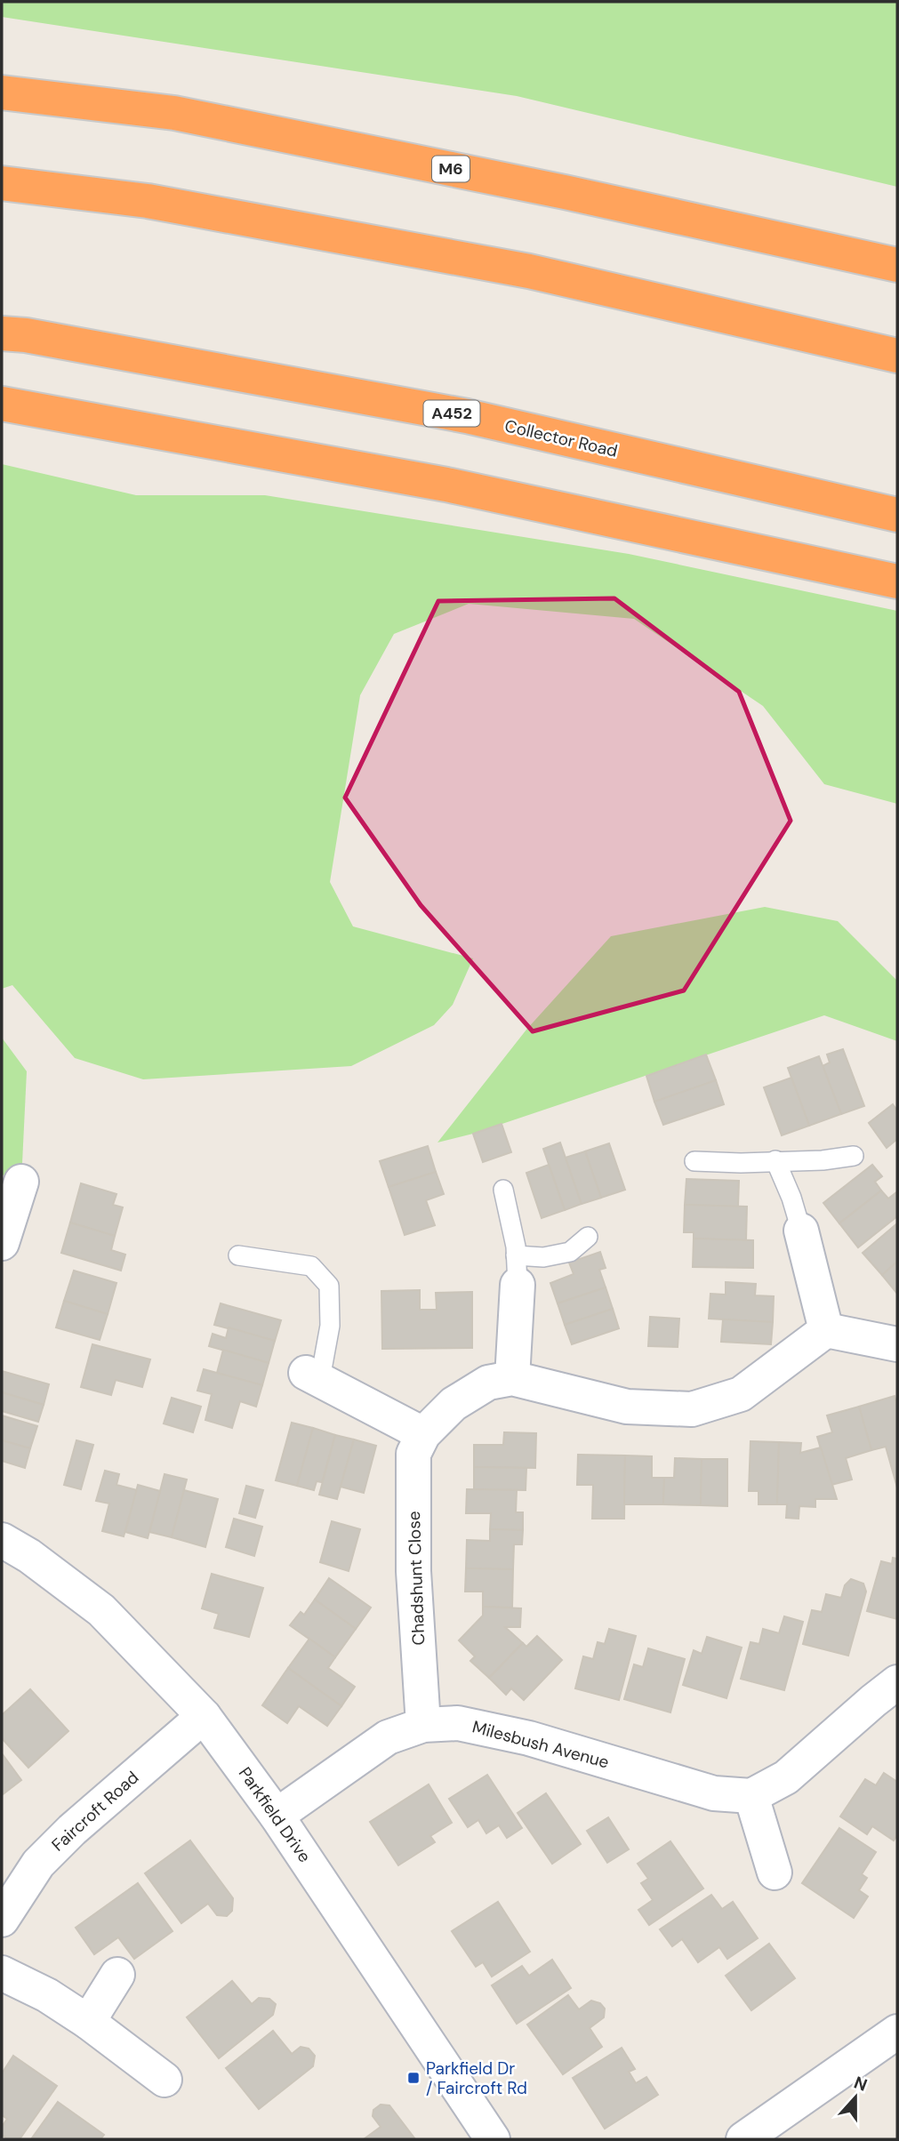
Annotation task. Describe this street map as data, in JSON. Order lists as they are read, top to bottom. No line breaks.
{"streets":{"highway":["M6","A452","Collector Road"],"street":["Chadshunt Close","Milesbush Avenue","Faircroft Road","Parkfield Drive"]},"crossings":[["Chadshunt Close","Milesbush Avenue"],["Milesbush Avenue","Parkfield Drive"],["Faircroft Road","Parkfield Drive"]],"places":{"transit":["Parkfield Dr / Faircroft Rd"]},"north":"top"}
